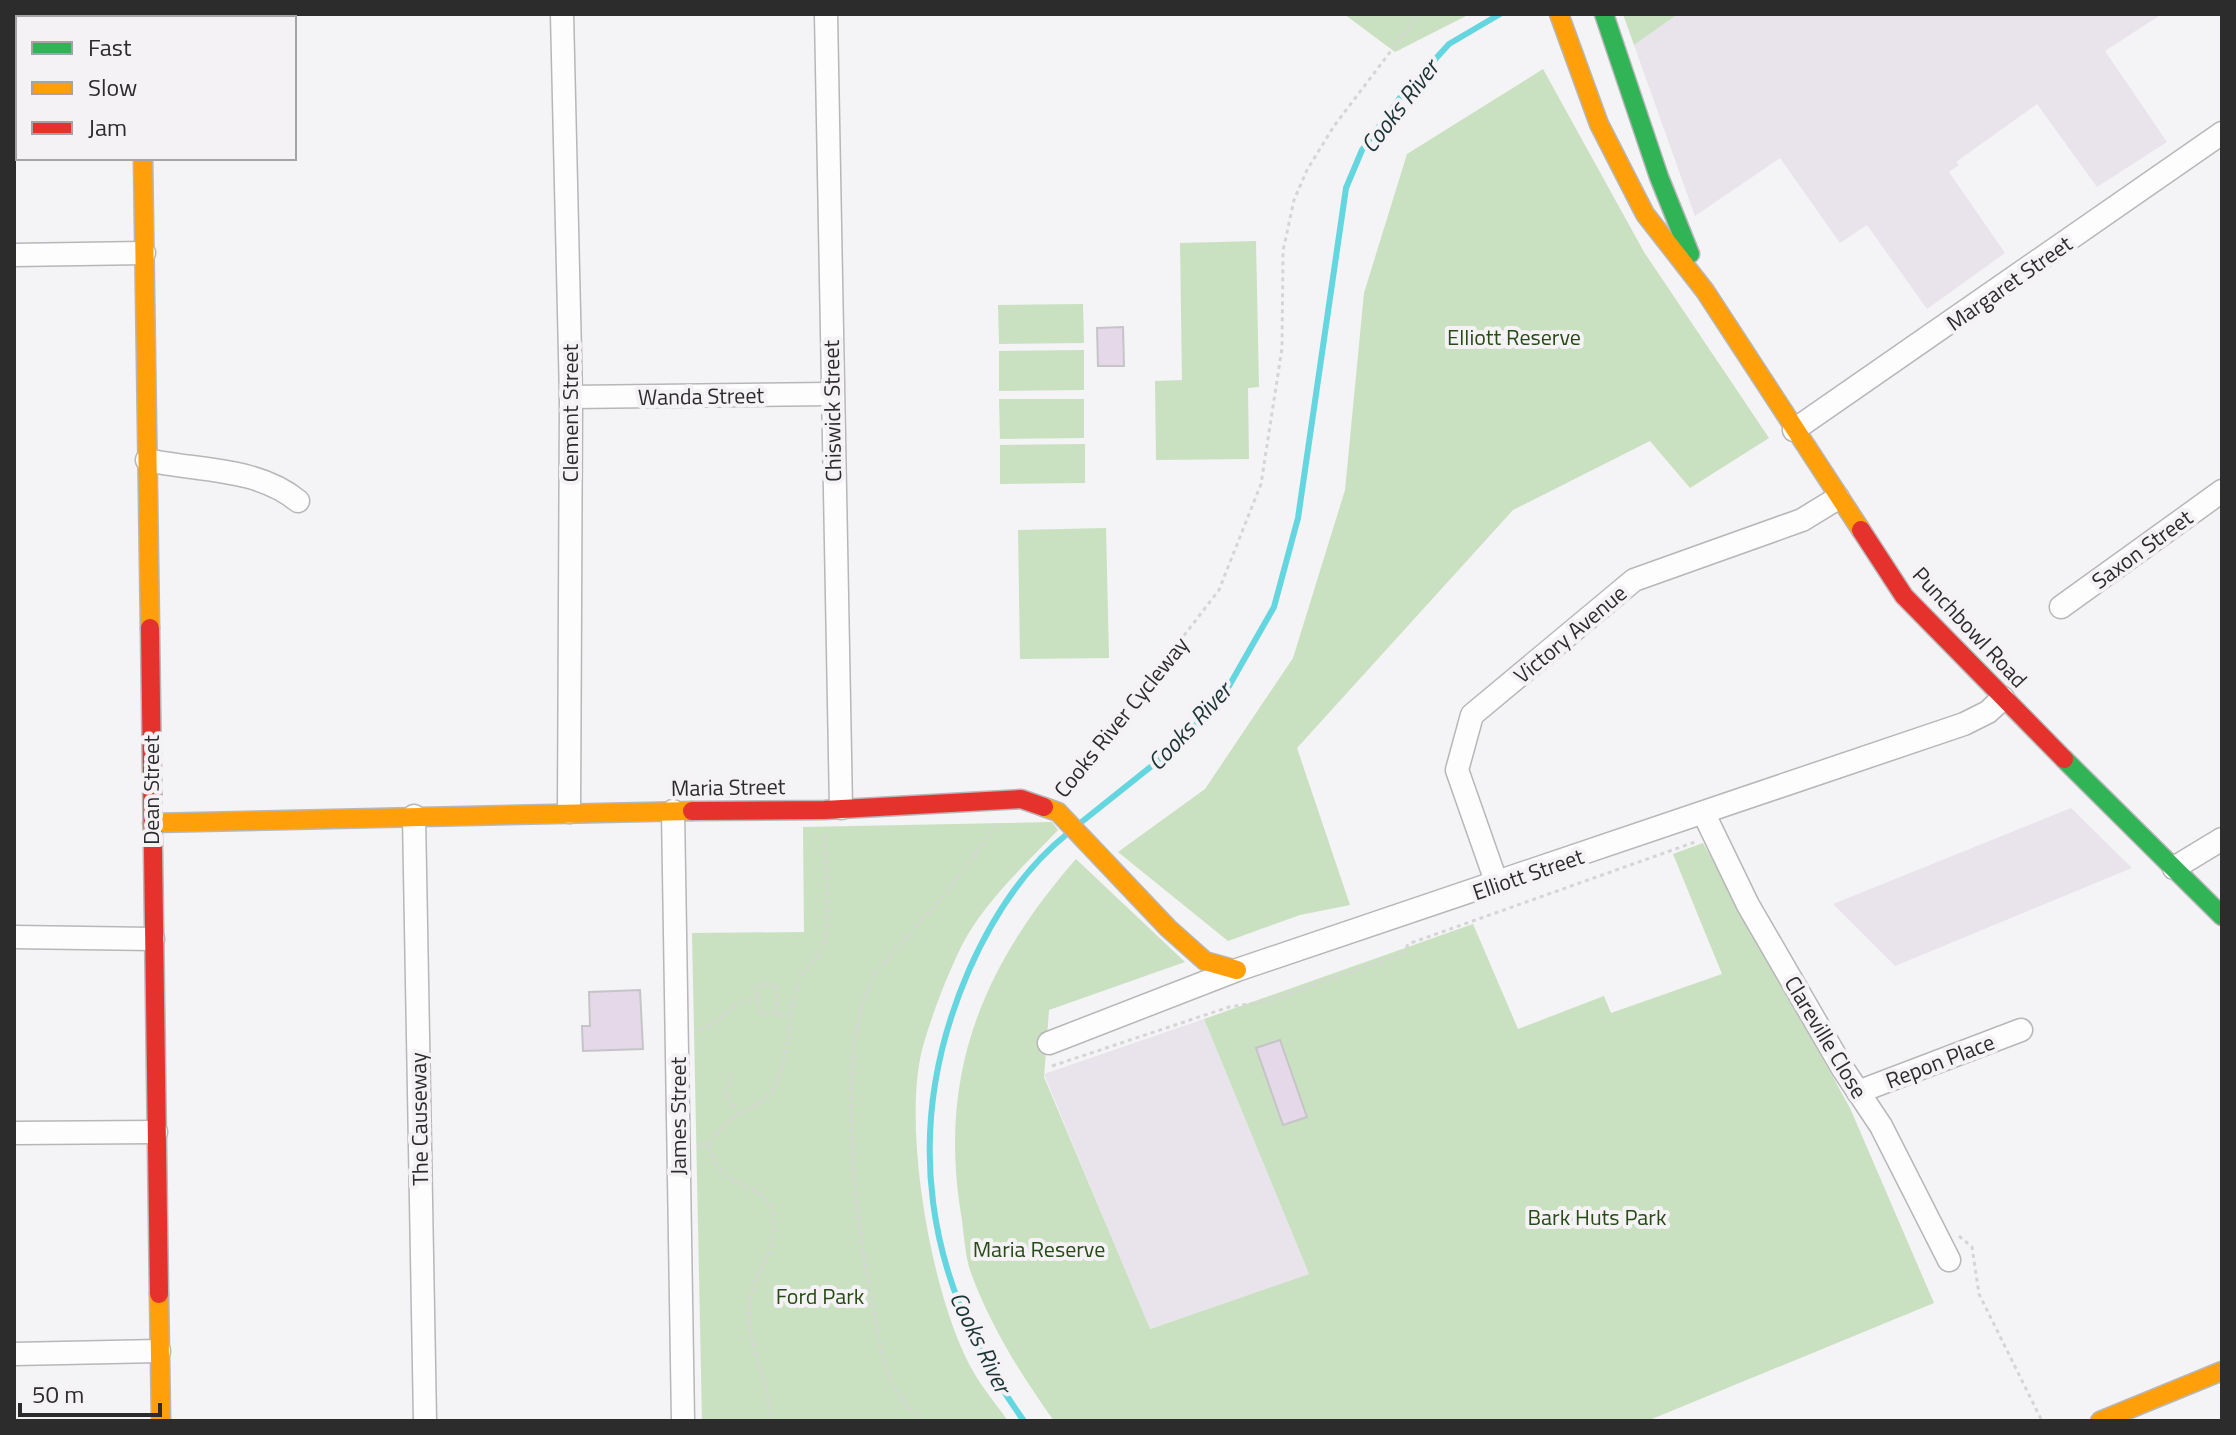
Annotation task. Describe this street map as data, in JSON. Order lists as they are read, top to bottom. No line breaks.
{"streets":{"street":["Margaret Street","Wanda Street","Chiswick Street","Clement Street","Saxon Street","Punchbowl Road","Victory Avenue","Maria Street","Dean Street","Elliott Street","Clareville Close","Repon Place","James Street","The Causeway"],"path":["Cooks River Cycleway"]},"crossings":[["Margaret Street","Punchbowl Road"],["Wanda Street","Chiswick Street"],["Wanda Street","Clement Street"],["Chiswick Street","Maria Street"],["Clement Street","Maria Street"],["Punchbowl Road","Victory Avenue"],["Punchbowl Road","Elliott Street"],["Victory Avenue","Elliott Street"],["Cooks River Cycleway","Maria Street"],["Maria Street","Dean Street"],["Maria Street","James Street"],["Maria Street","The Causeway"],["Elliott Street","Clareville Close"],["Clareville Close","Repon Place"]],"water":["Cooks River"],"parks":["Elliott Reserve","Bark Huts Park","Maria Reserve","Ford Park"],"legend":["Fast","Slow","Jam"],"scale_bar":"50 m"}
